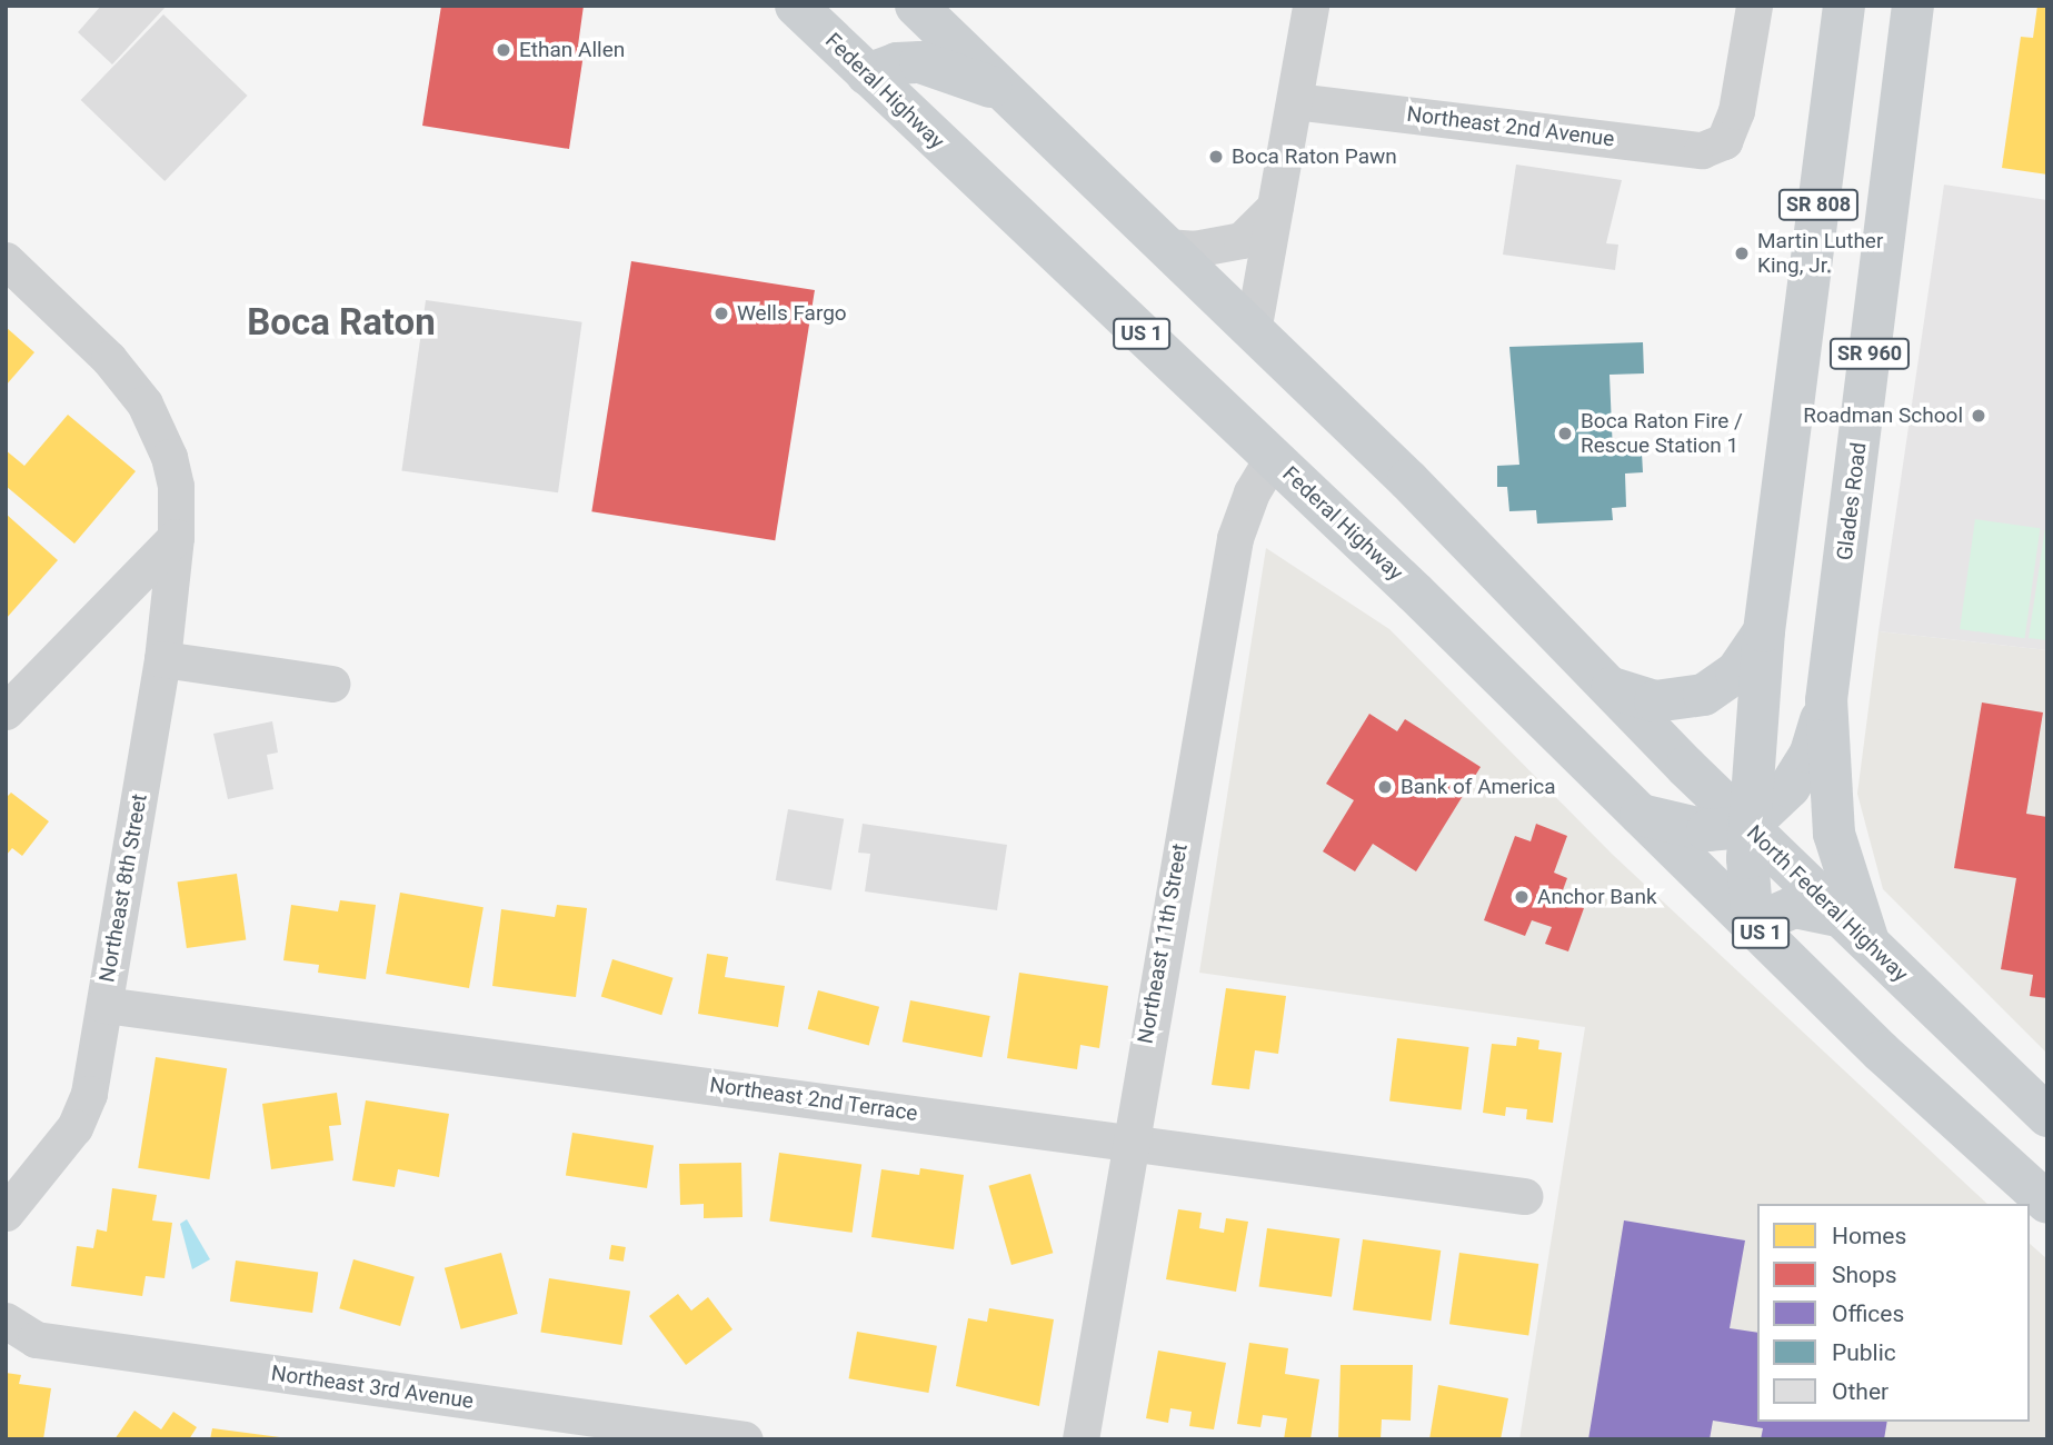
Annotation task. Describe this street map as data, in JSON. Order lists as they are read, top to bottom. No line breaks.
{"streets":{"main road":["Federal Highway","SR 808","US 1","SR 960","Glades Road","North Federal Highway"],"street":["Northeast 2nd Avenue","Northeast 8th Street","Northeast 11th Street","Northeast 2nd Terrace","Northeast 3rd Avenue"]},"crossings":[["Federal Highway","SR 808"],["Federal Highway","Northeast 11th Street"],["SR 808","North Federal Highway"],["Glades Road","North Federal Highway"],["Northeast 8th Street","Northeast 2nd Terrace"],["Northeast 11th Street","Northeast 2nd Terrace"]],"districts":["Boca Raton"],"places":["Ethan Allen","Boca Raton Pawn","Martin Luther King, Jr.","Wells Fargo","Roadman School","Boca Raton Fire / Rescue Station 1","Bank of America","Anchor Bank"],"legend":["Homes","Shops","Offices","Public","Other"]}
